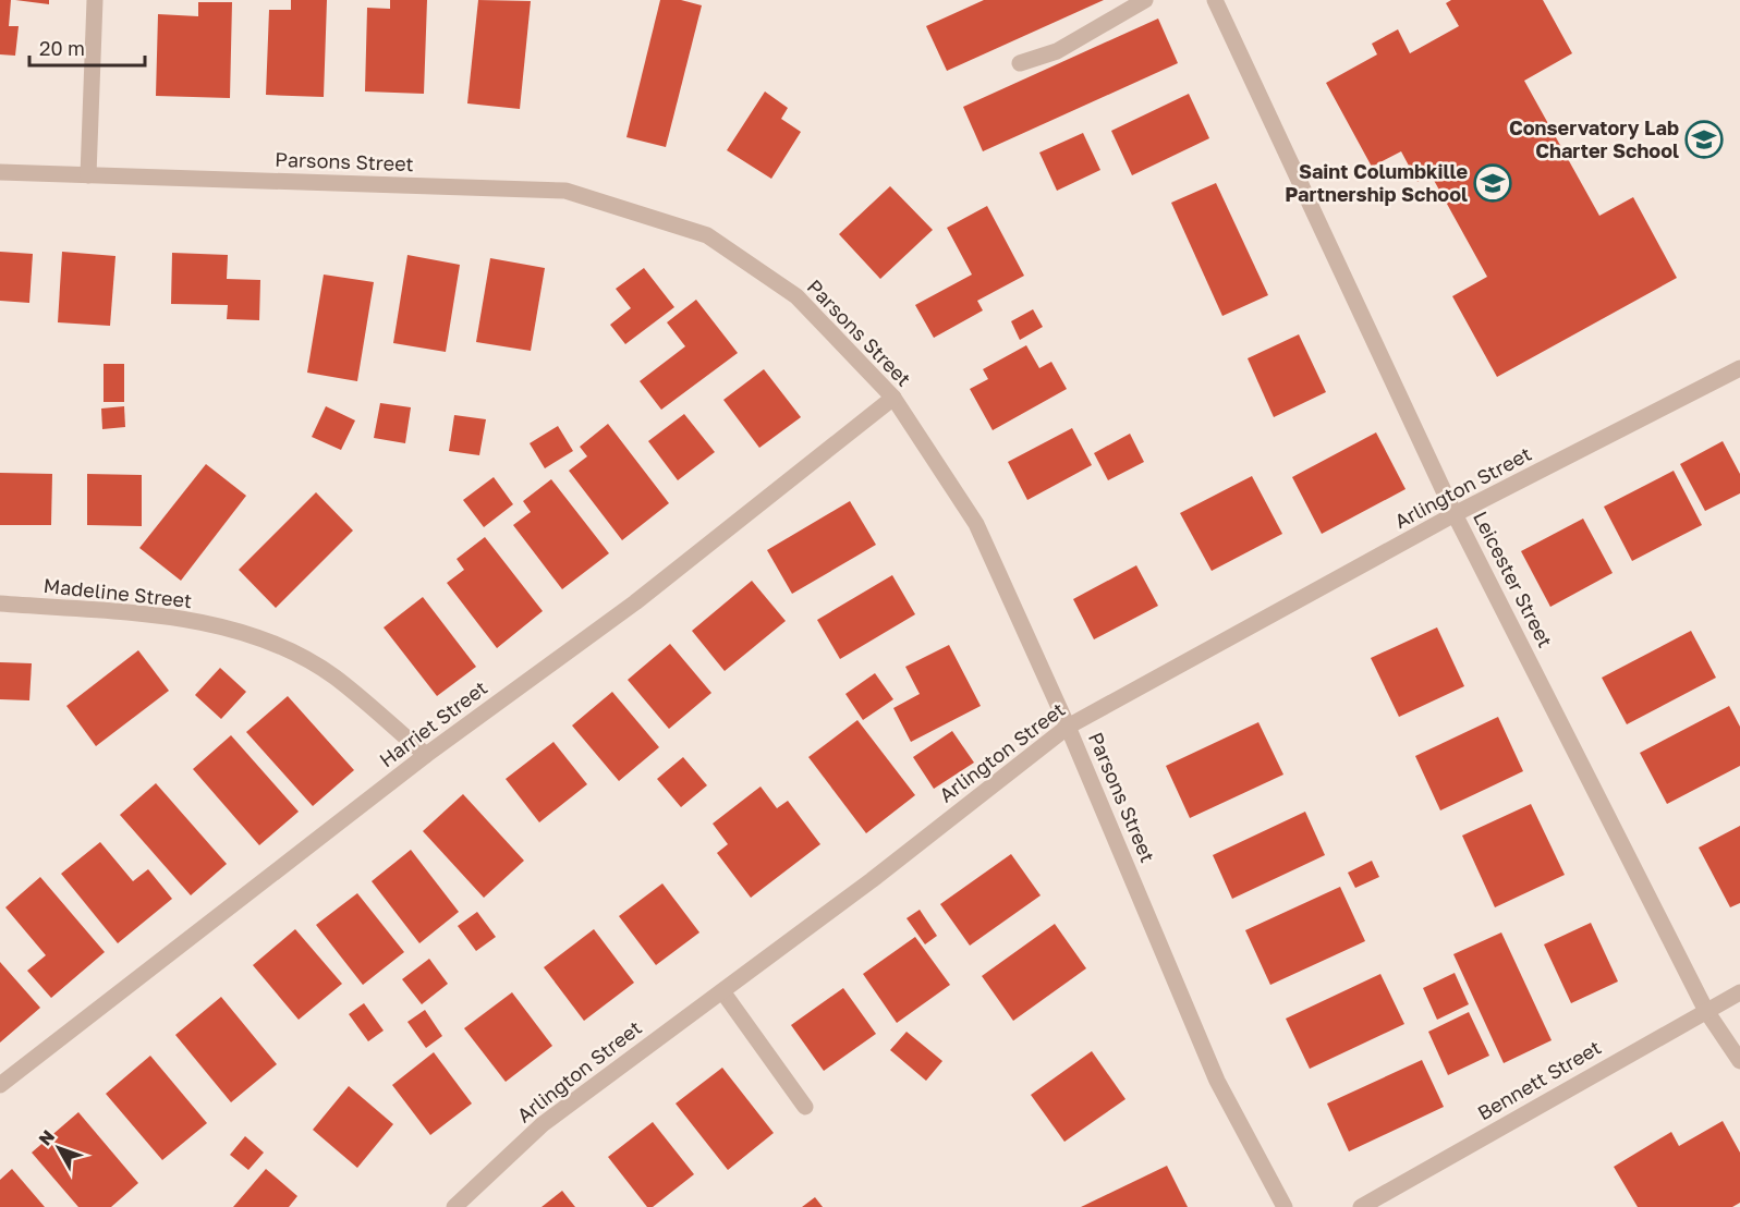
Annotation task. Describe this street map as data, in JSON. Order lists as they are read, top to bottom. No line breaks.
{"streets":{"street":["Parsons Street","Arlington Street","Leicester Street","Madeline Street","Harriet Street","Bennett Street"]},"crossings":[["Parsons Street","Arlington Street"],["Parsons Street","Harriet Street"],["Arlington Street","Leicester Street"],["Leicester Street","Bennett Street"],["Madeline Street","Harriet Street"]],"places":{"school or university":["Conservatory Lab Charter School","Saint Columbkille Partnership School"]},"scale_bar":"20 m","north":"top left"}
